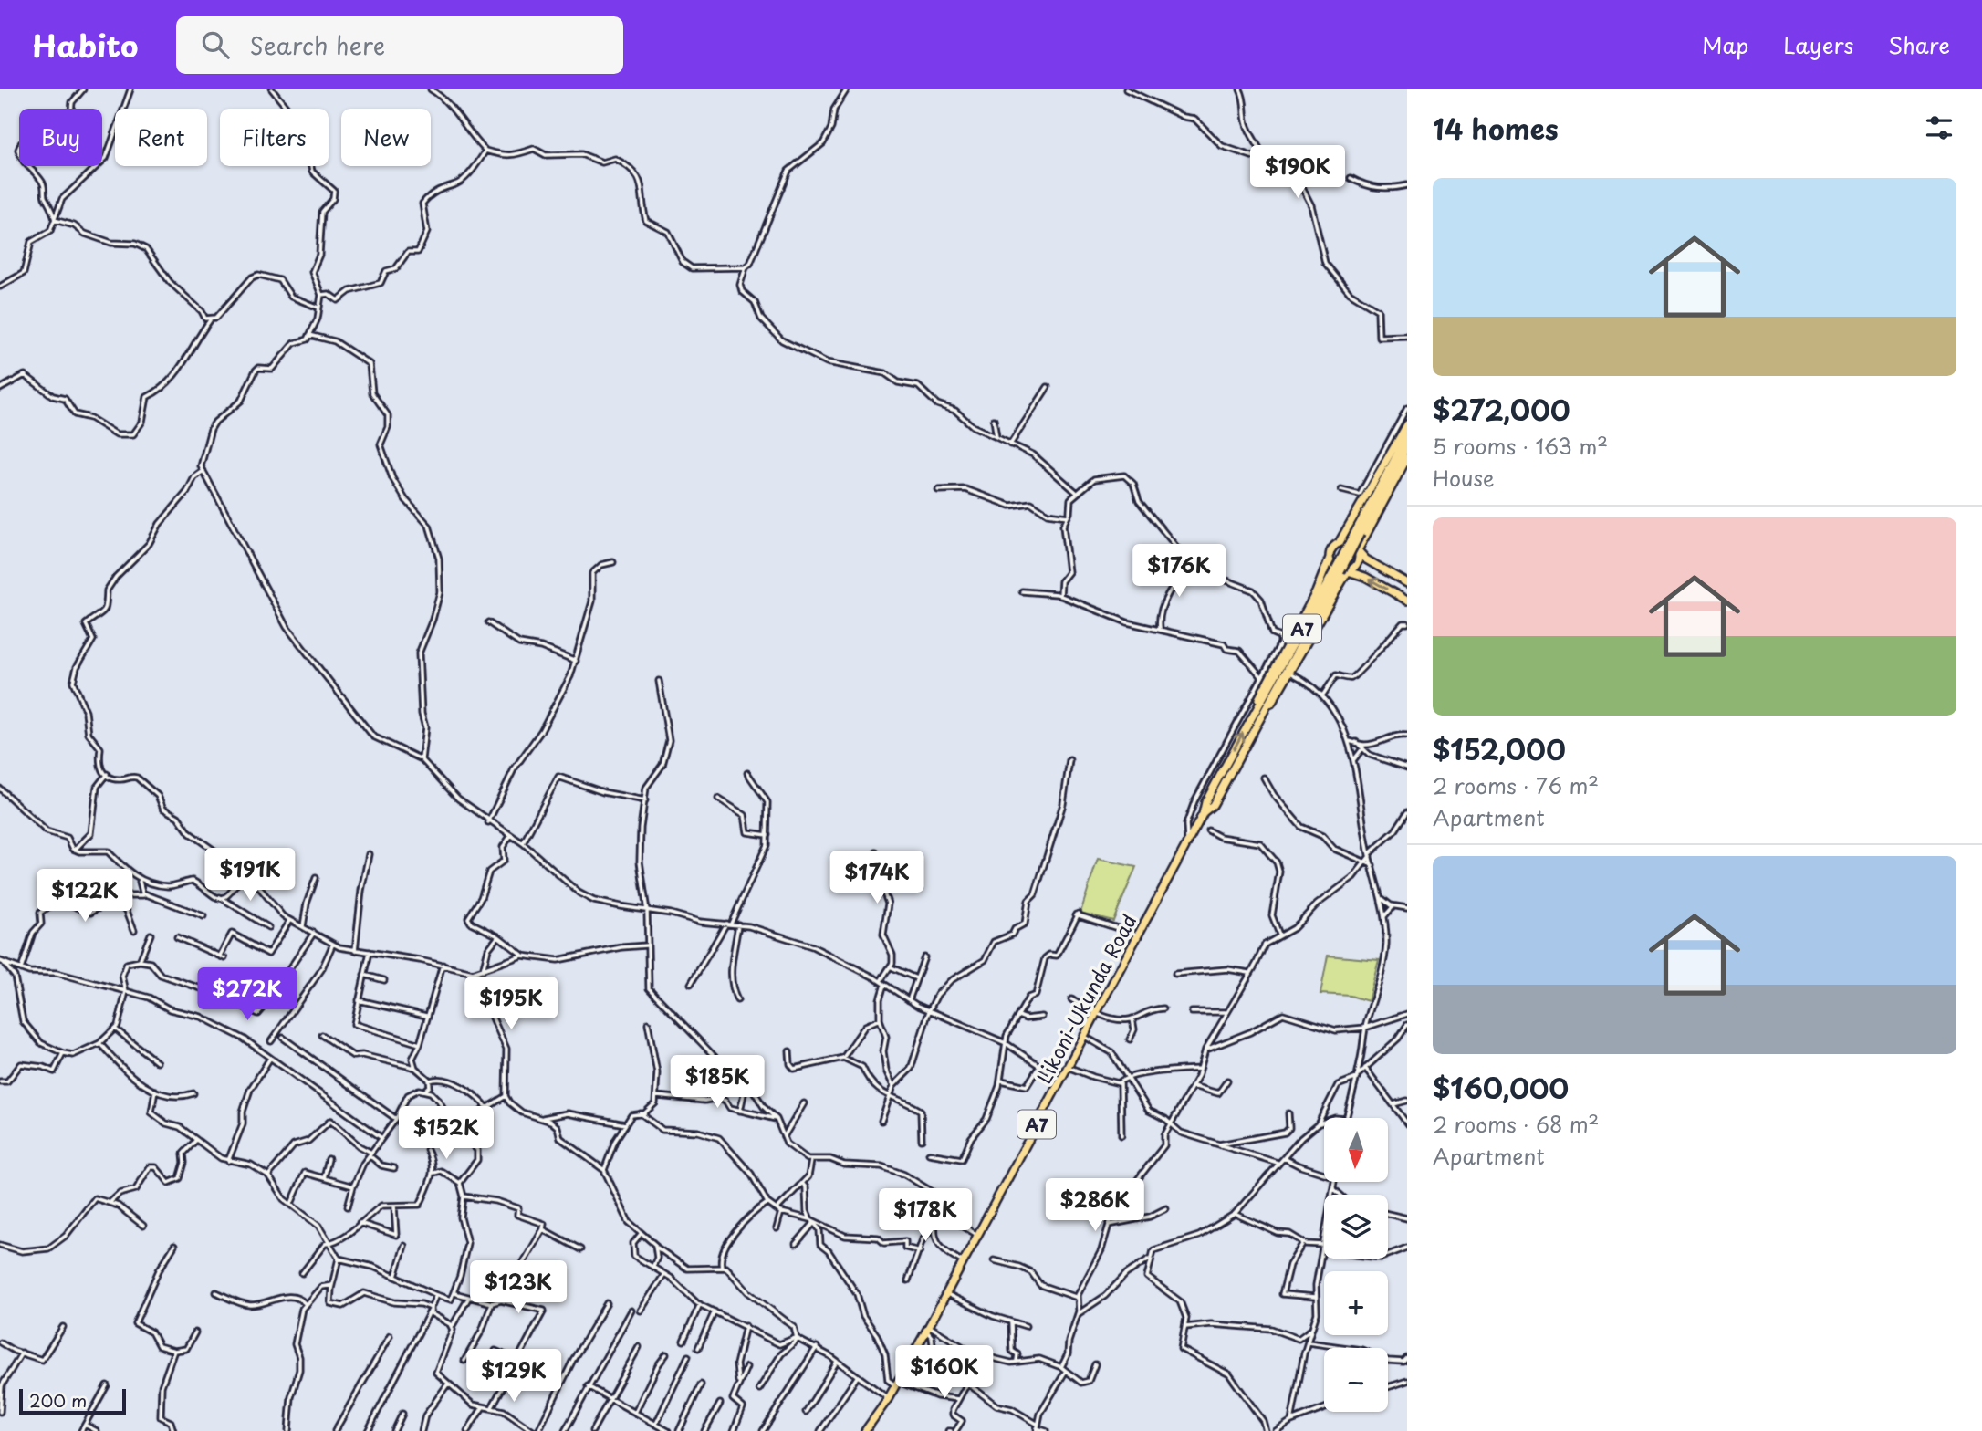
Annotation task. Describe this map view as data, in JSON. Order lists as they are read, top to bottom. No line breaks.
{"streets":{"highway":["A7","Likoni-Ukunda Road"]},"scale_bar":"200 m","north":"bottom","page":{"header":"Habito","search":"Search here","nav":["Map","Layers","Share"],"heading":"14 homes","chip":["Buy","Rent","Filters","New"],"price":["$190K","$176K","$191K","$174K","$122K","$272K","$195K","$185K","$152K","$286K","$178K","$123K","$160K","$129K"],"list":[{"name":"$272,000","note":"5 rooms · 163 m² · House"},{"name":"$152,000","note":"2 rooms · 76 m² · Apartment"},{"name":"$160,000","note":"2 rooms · 68 m² · Apartment"}],"map_buttons":["+","−"],"scale":"200 m"}}
